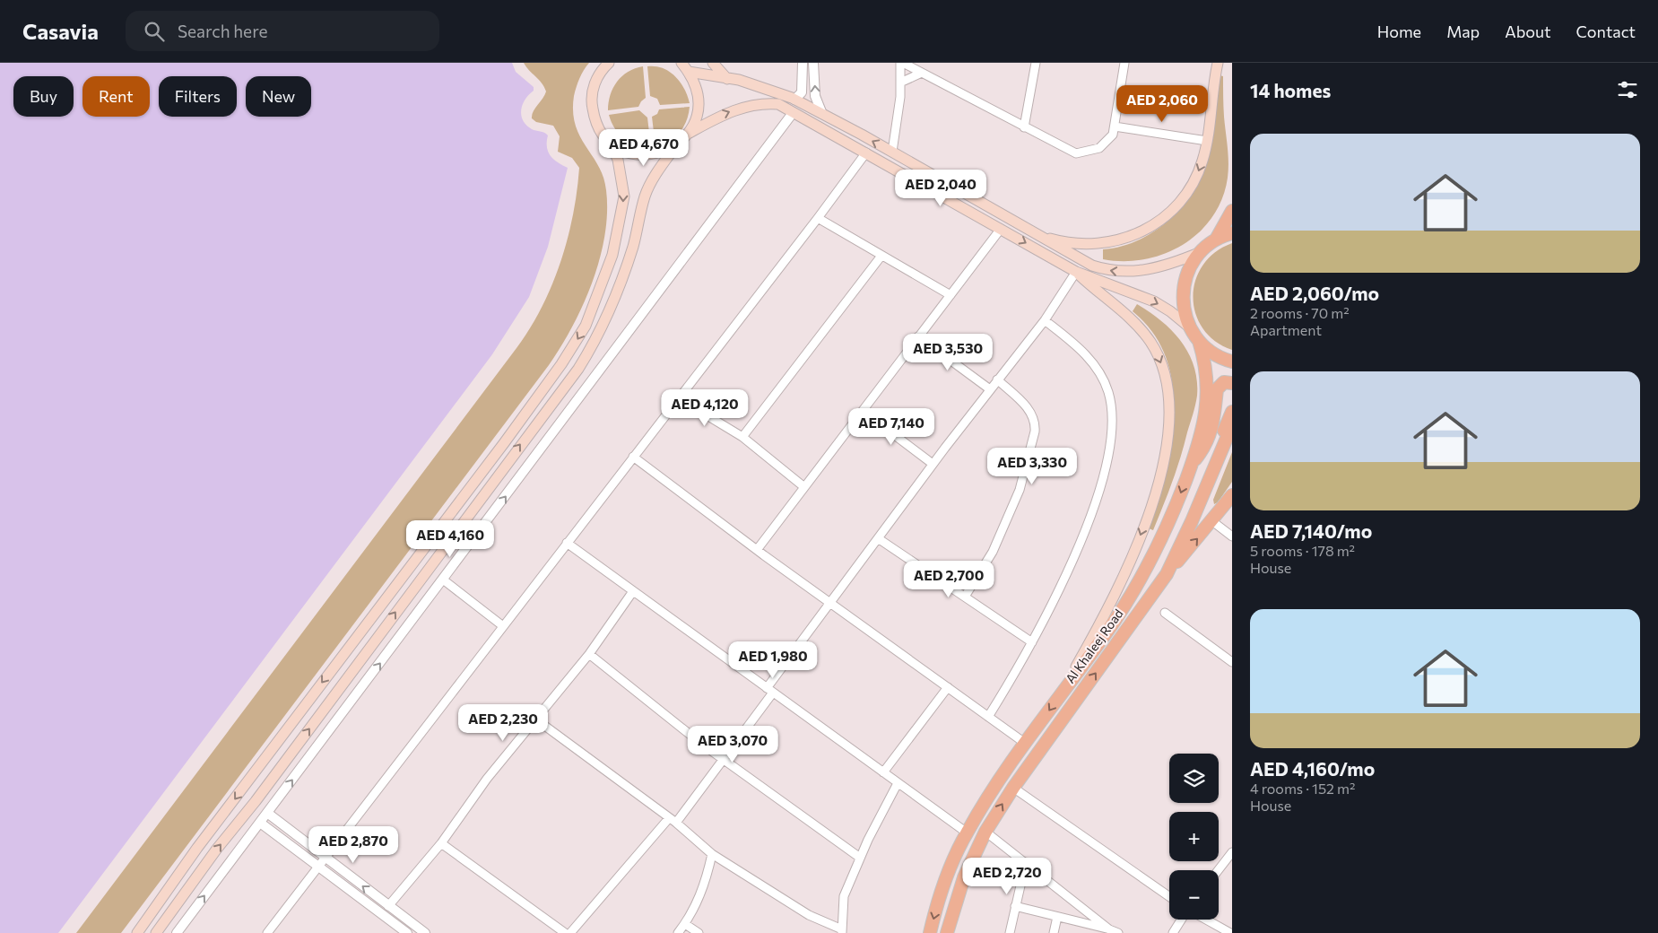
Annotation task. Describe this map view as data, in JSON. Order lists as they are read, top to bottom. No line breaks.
{"streets":{"main road":["Al Khaleej Road"]},"page":{"header":"Casavia","search":"Search here","nav":["Home","Map","About","Contact"],"heading":"14 homes","chip":["Buy","Rent","Filters","New"],"price":["AED 2,060","AED 4,670","AED 2,040","AED 3,530","AED 4,120","AED 7,140","AED 3,330","AED 4,160","AED 2,700","AED 1,980","AED 2,230","AED 3,070","AED 2,870","AED 2,720"],"list":[{"name":"AED 2,060/mo","note":"2 rooms · 70 m² · Apartment"},{"name":"AED 7,140/mo","note":"5 rooms · 178 m² · House"},{"name":"AED 4,160/mo","note":"4 rooms · 152 m² · House"}],"map_buttons":["+","−"]}}
